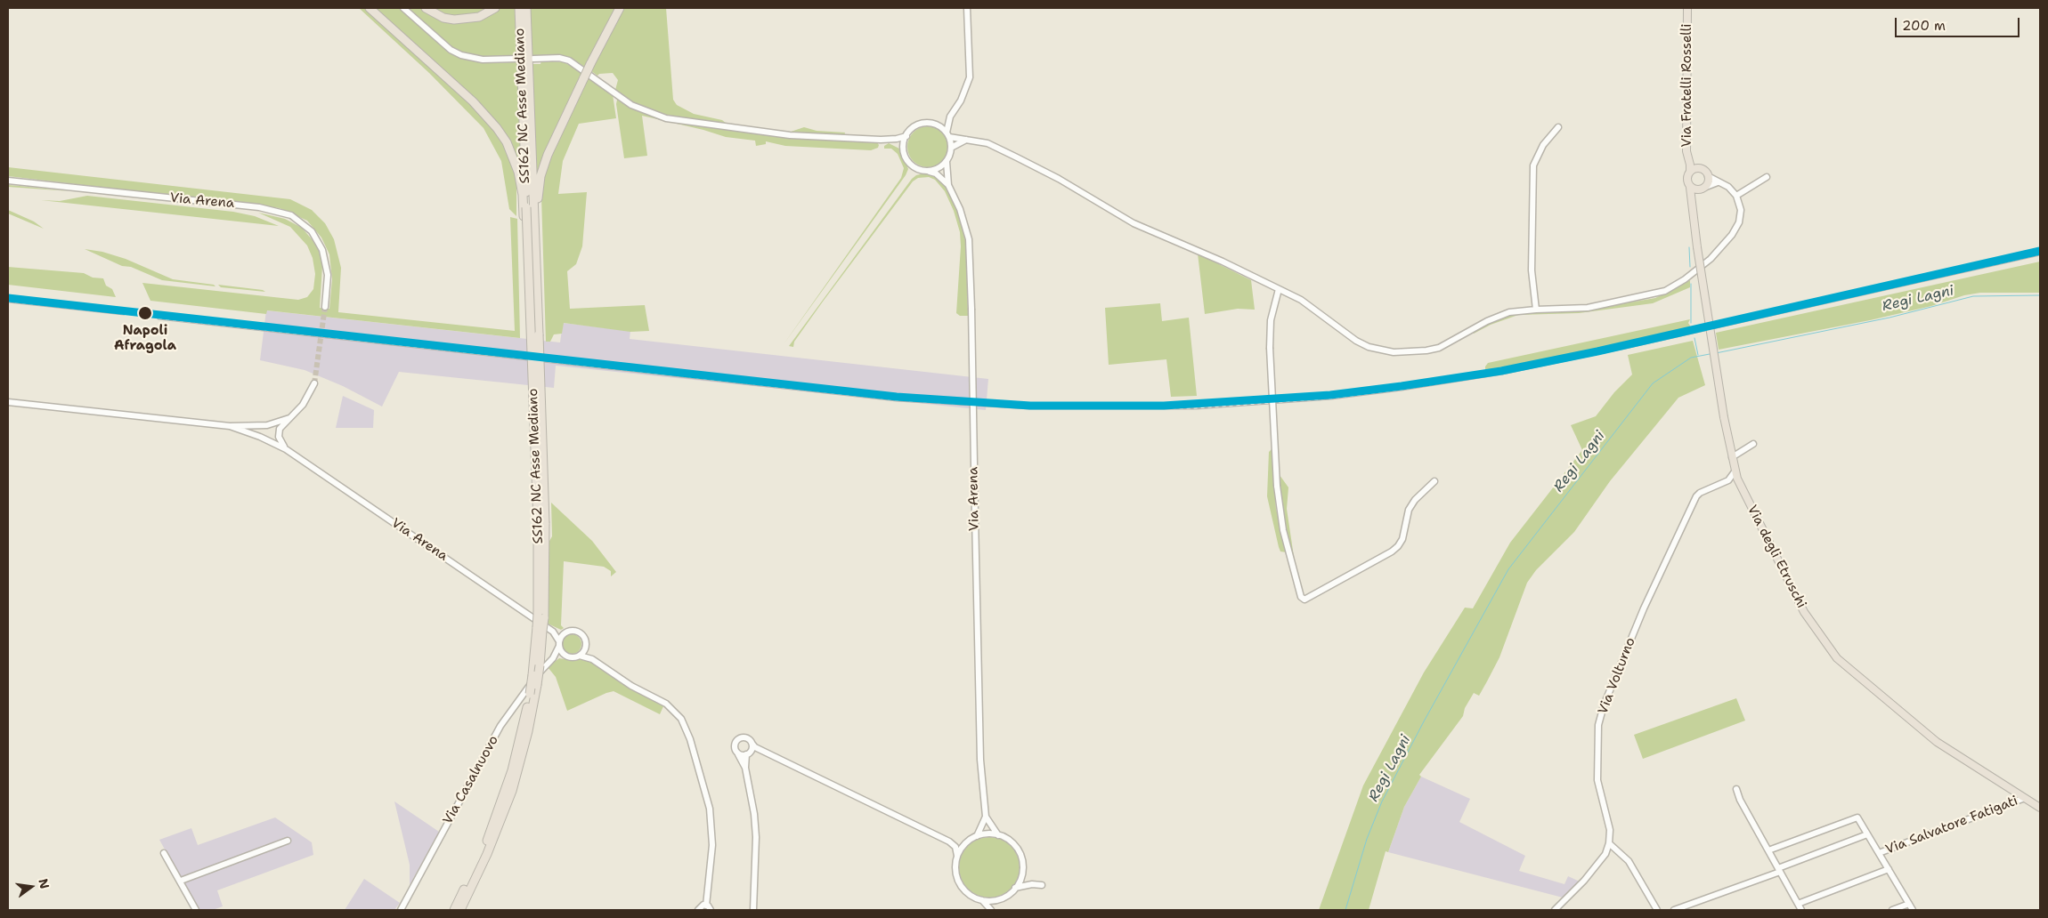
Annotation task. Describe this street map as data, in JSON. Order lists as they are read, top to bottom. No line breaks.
{"streets":{"highway":["SS162 NC Asse Mediano"],"main road":["Via Fratelli Rosselli","Via degli Etruschi"],"street":["Via Arena","Via Volturno","Via Casalnuovo","Via Salvatore Fatigati"]},"crossings":[["Via Fratelli Rosselli","Via degli Etruschi"],["Via Arena","Via Casalnuovo"],["Via degli Etruschi","Via Volturno"],["Via degli Etruschi","Via Salvatore Fatigati"]],"water":["Regi Lagni"],"places":["Napoli Afragola"],"scale_bar":"200 m","north":"right"}
